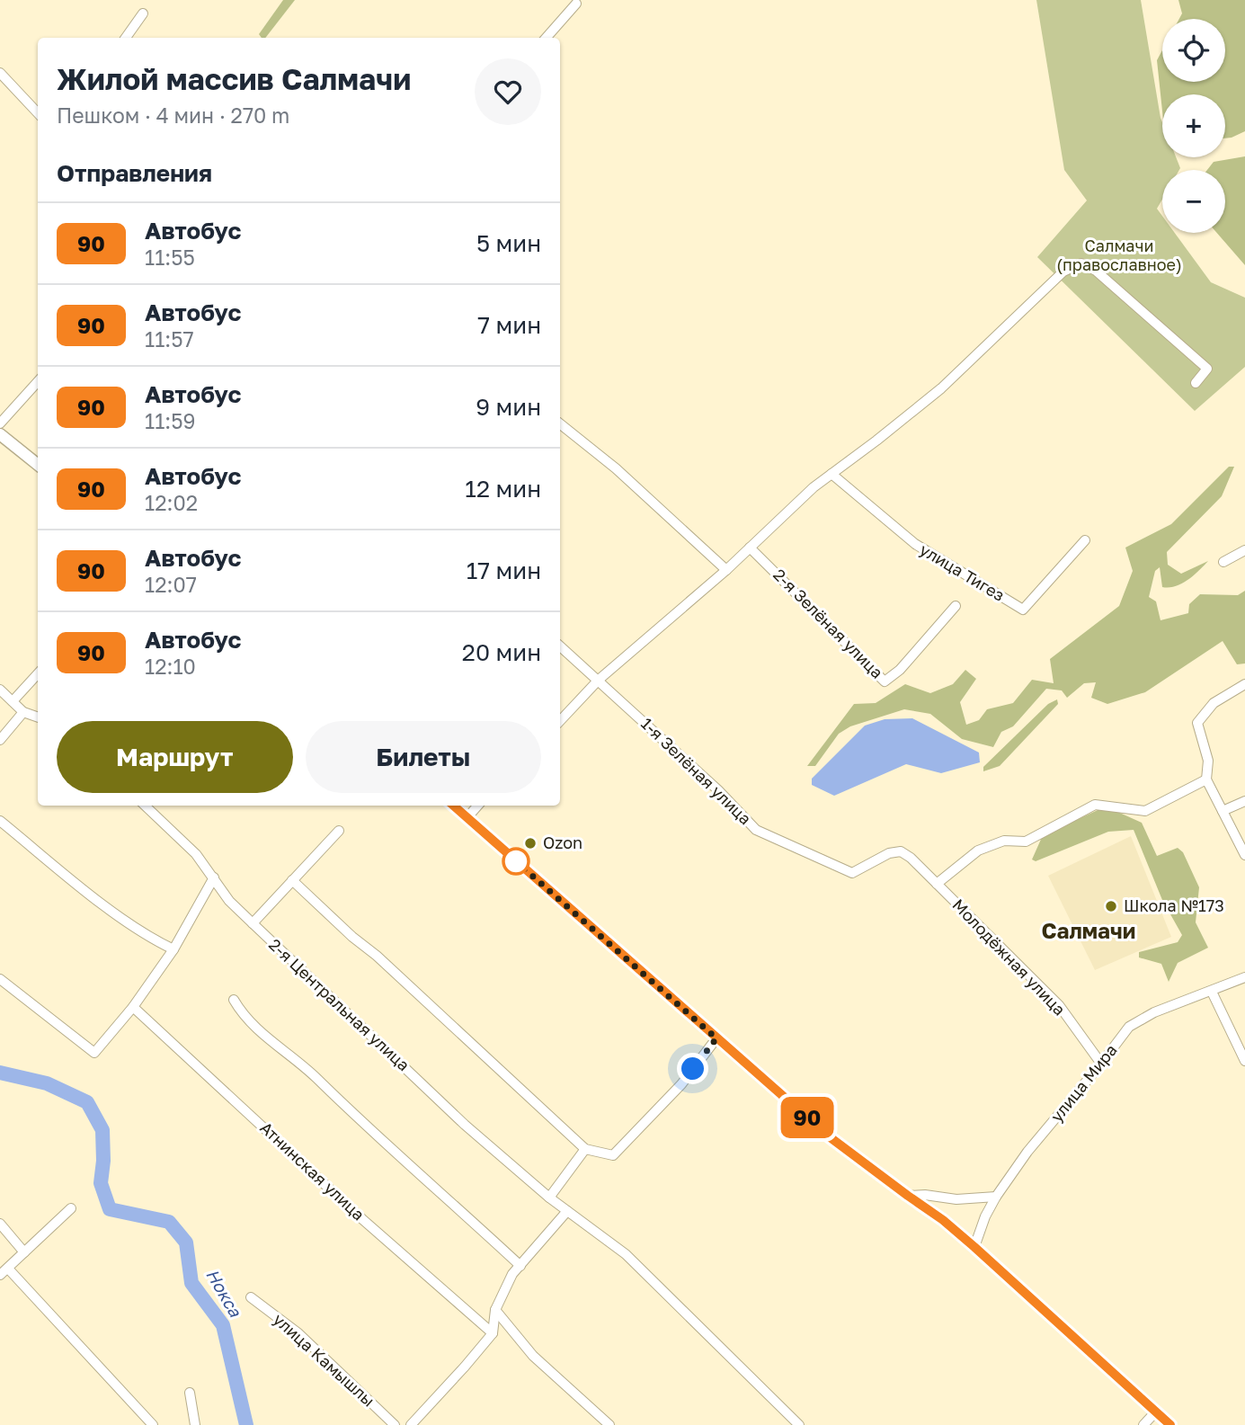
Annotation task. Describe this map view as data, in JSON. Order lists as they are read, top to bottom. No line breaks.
{"streets":{"street":["улица Тигез","2-я Зелёная улица","1-я Зелёная улица","Молодёжная улица","2-я Центральная улица","улица Мира","Атнинская улица","улица Камышлы"]},"crossings":[["1-я Зелёная улица","Молодёжная улица"],["Молодёжная улица","улица Мира"]],"districts":["Салмачи"],"water":["Нокса"],"parks":["Салмачи (православное)"],"places":["Ozon","Школа №173"],"lines":["bus line 90"],"page":{"on_map":"90","map_buttons":["+","−"],"heading":[["Жилой массив Салмачи","Пешком · 4 мин · 270 m"],"Отправления"],"list":[{"mark":"90","name":"Автобус","note":"11:55","value":"5 мин"},{"mark":"90","name":"Автобус","note":"11:57","value":"7 мин"},{"mark":"90","name":"Автобус","note":"11:59","value":"9 мин"},{"mark":"90","name":"Автобус","note":"12:02","value":"12 мин"},{"mark":"90","name":"Автобус","note":"12:07","value":"17 мин"},{"mark":"90","name":"Автобус","note":"12:10","value":"20 мин"}],"buttons":["Маршрут","Билеты"]}}
